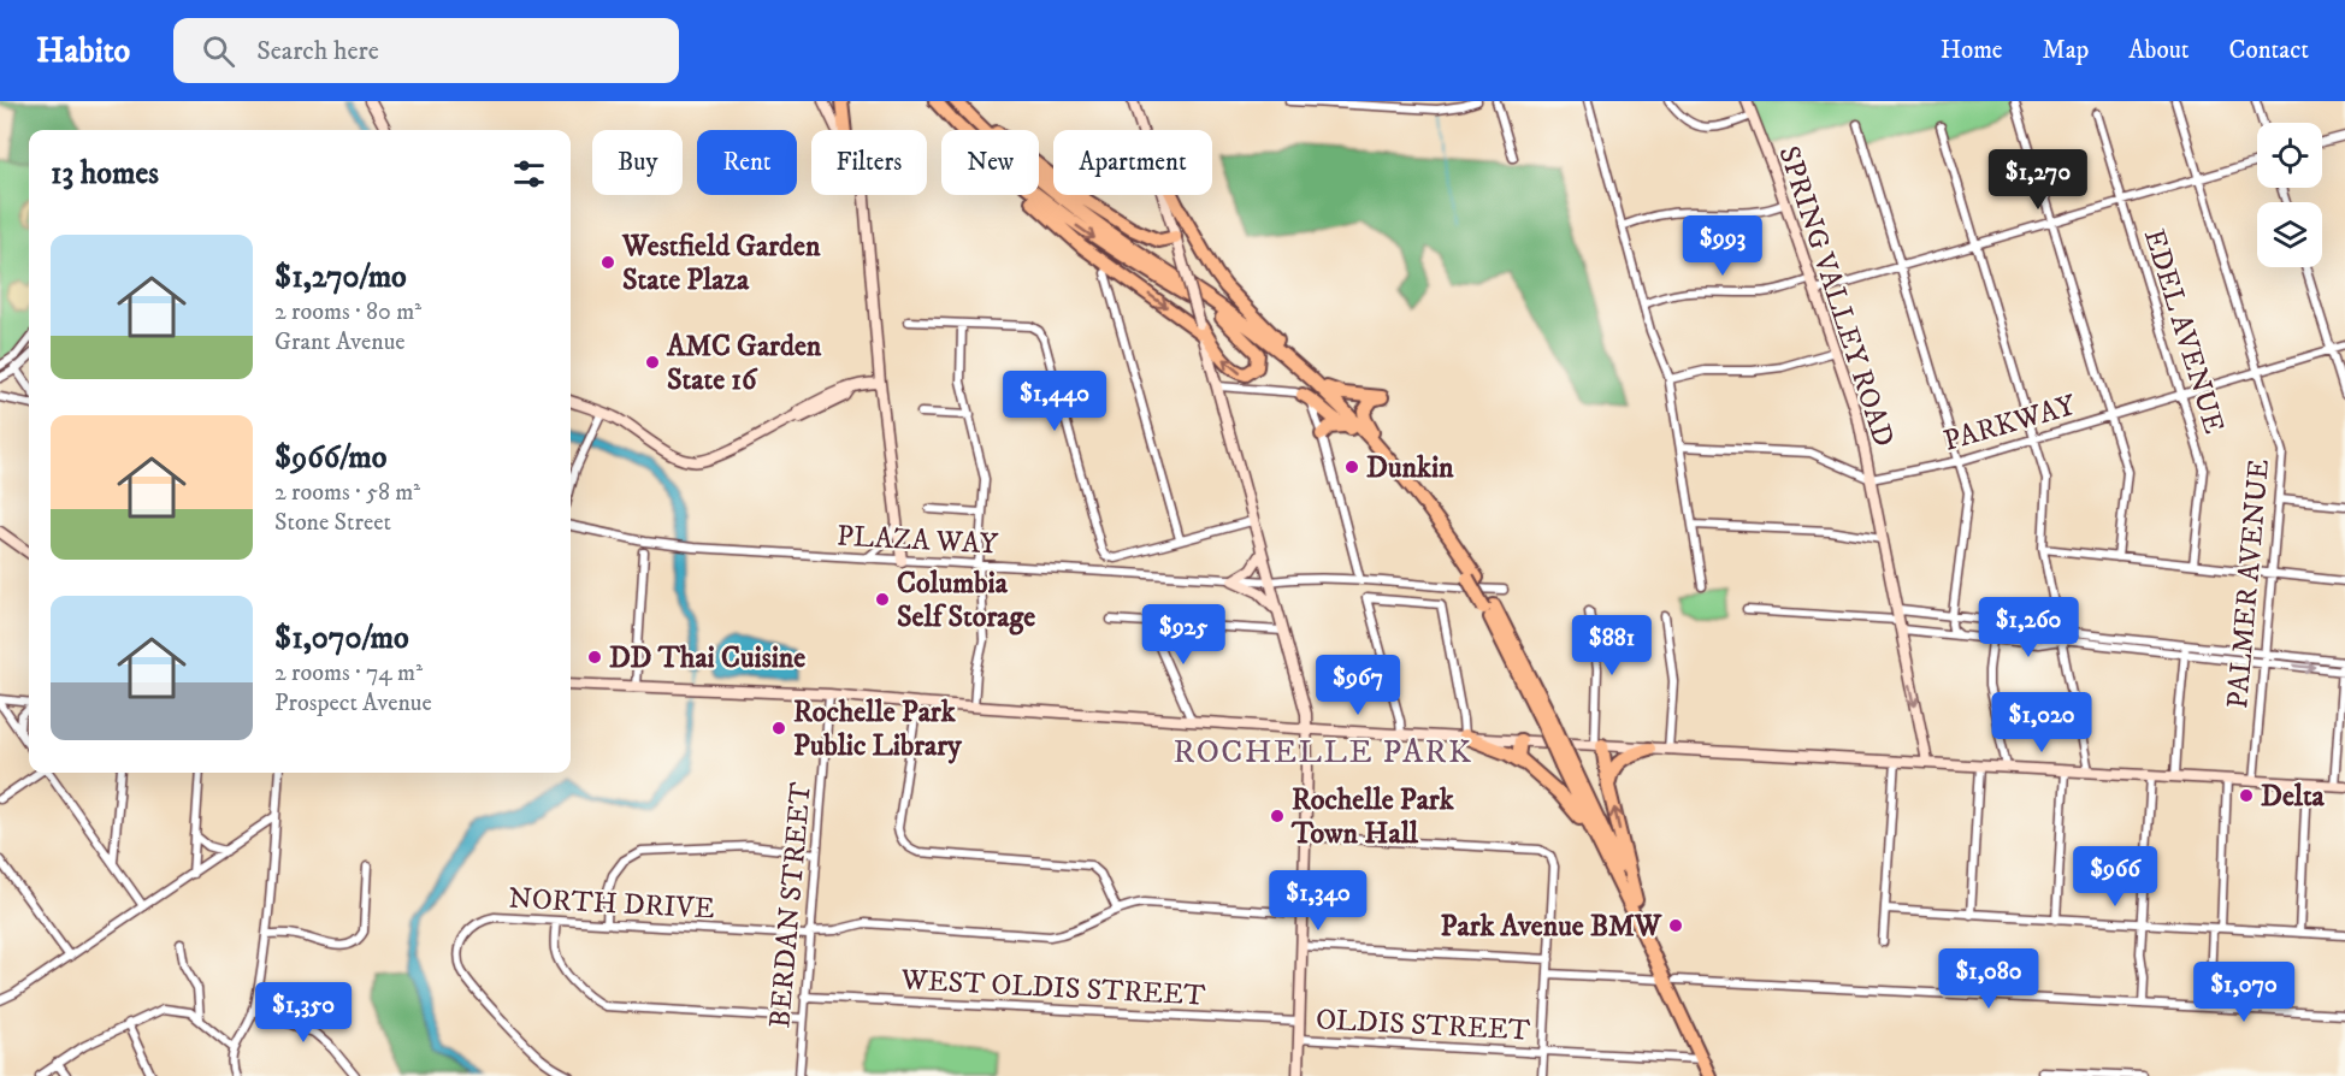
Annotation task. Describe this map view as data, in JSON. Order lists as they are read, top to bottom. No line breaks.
{"streets":{"street":["SPRING VALLEY ROAD","EDEL AVENUE","PARKWAY","PLAZA WAY","PALMER AVENUE","NORTH DRIVE","BERDAN STREET","WEST OLDIS STREET","OLDIS STREET"]},"crossings":[["SPRING VALLEY ROAD","PARKWAY"],["EDEL AVENUE","PARKWAY"],["PARKWAY","PALMER AVENUE"],["NORTH DRIVE","BERDAN STREET"],["BERDAN STREET","WEST OLDIS STREET"]],"districts":["ROCHELLE PARK"],"places":["Westfield Garden State Plaza","AMC Garden State 16","Dunkin","Columbia Self Storage","DD Thai Cuisine","Rochelle Park Public Library","Delta","Rochelle Park Town Hall","Park Avenue BMW"],"page":{"header":"Habito","search":"Search here","nav":["Home","Map","About","Contact"],"chip":["Buy","Rent","Filters","New","Apartment"],"heading":"13 homes","price":["$1,270","$993","$1,440","$1,260","$925","$881","$967","$1,020","$966","$1,340","$1,080","$1,070","$1,350"],"list":[{"name":"$1,270/mo","note":"2 rooms · 80 m² · Grant Avenue"},{"name":"$966/mo","note":"2 rooms · 58 m² · Stone Street"},{"name":"$1,070/mo","note":"2 rooms · 74 m² · Prospect Avenue"}]}}
